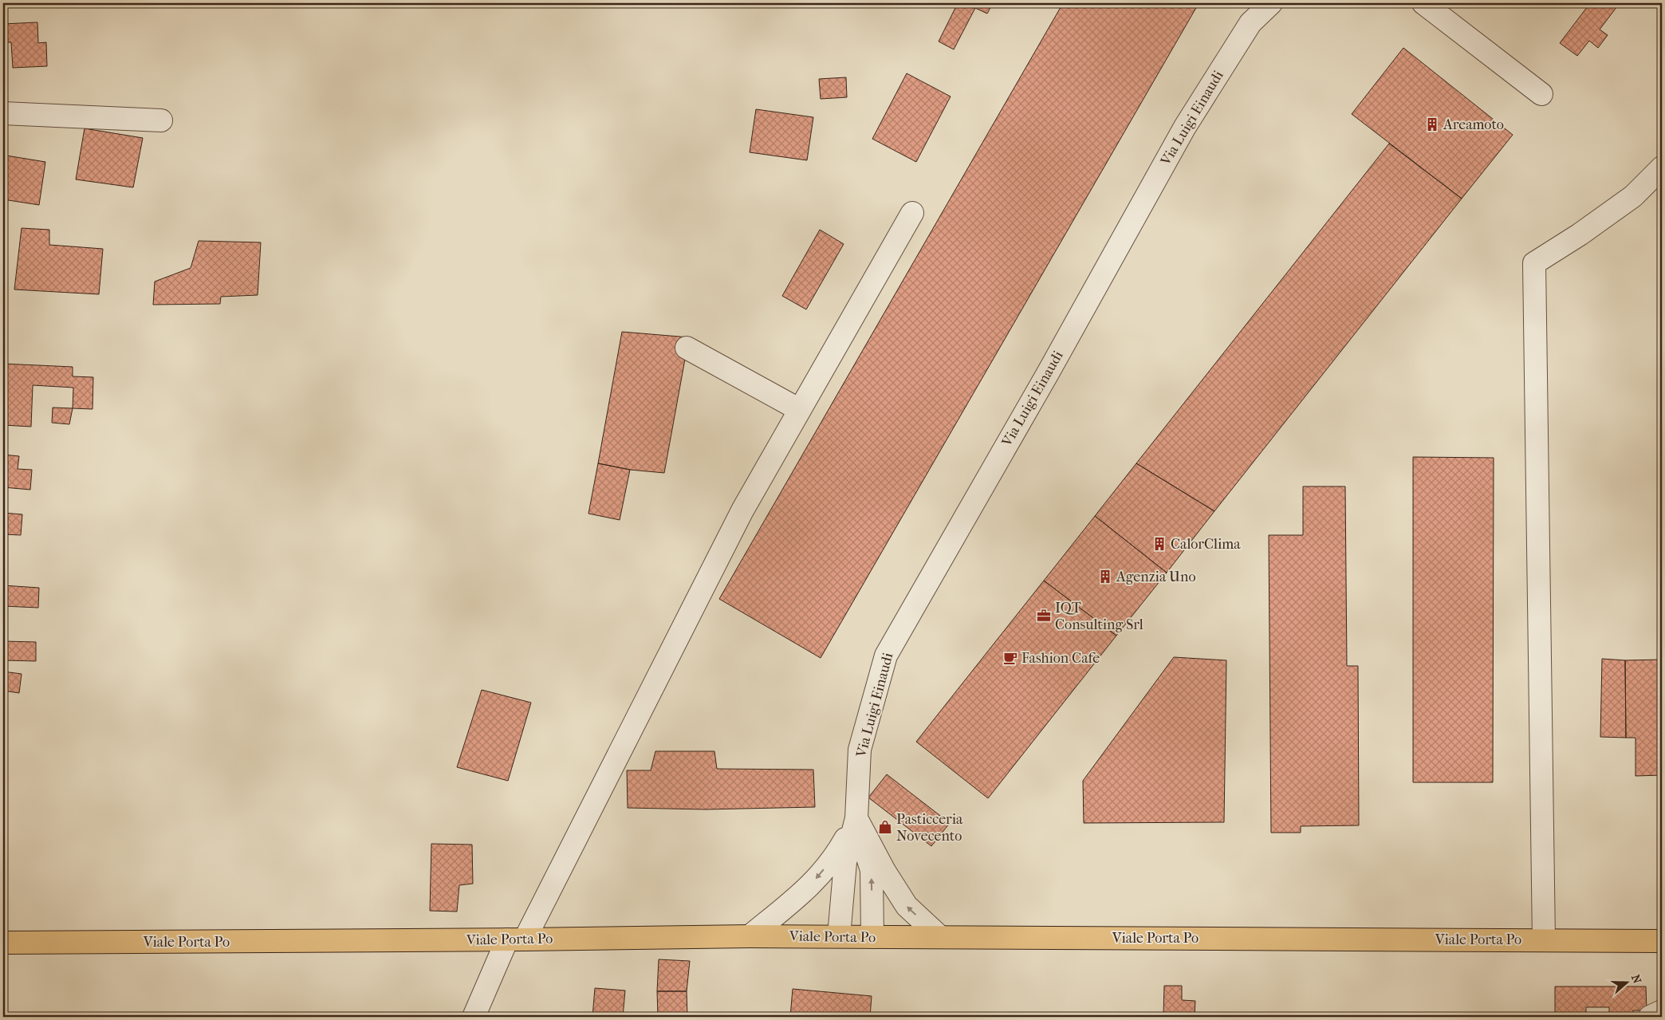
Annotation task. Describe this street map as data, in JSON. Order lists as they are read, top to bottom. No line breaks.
{"streets":{"main road":["Viale Porta Po"],"street":["Via Luigi Einaudi"]},"crossings":[["Via Luigi Einaudi","Viale Porta Po"]],"places":{"building":["Areamoto","CalorClima","Agenzia Uno"],"office":["IQT Consulting Srl"],"cafe":["Fashion Cafe"],"shop":["Pasticceria Novecento"]},"north":"right"}
